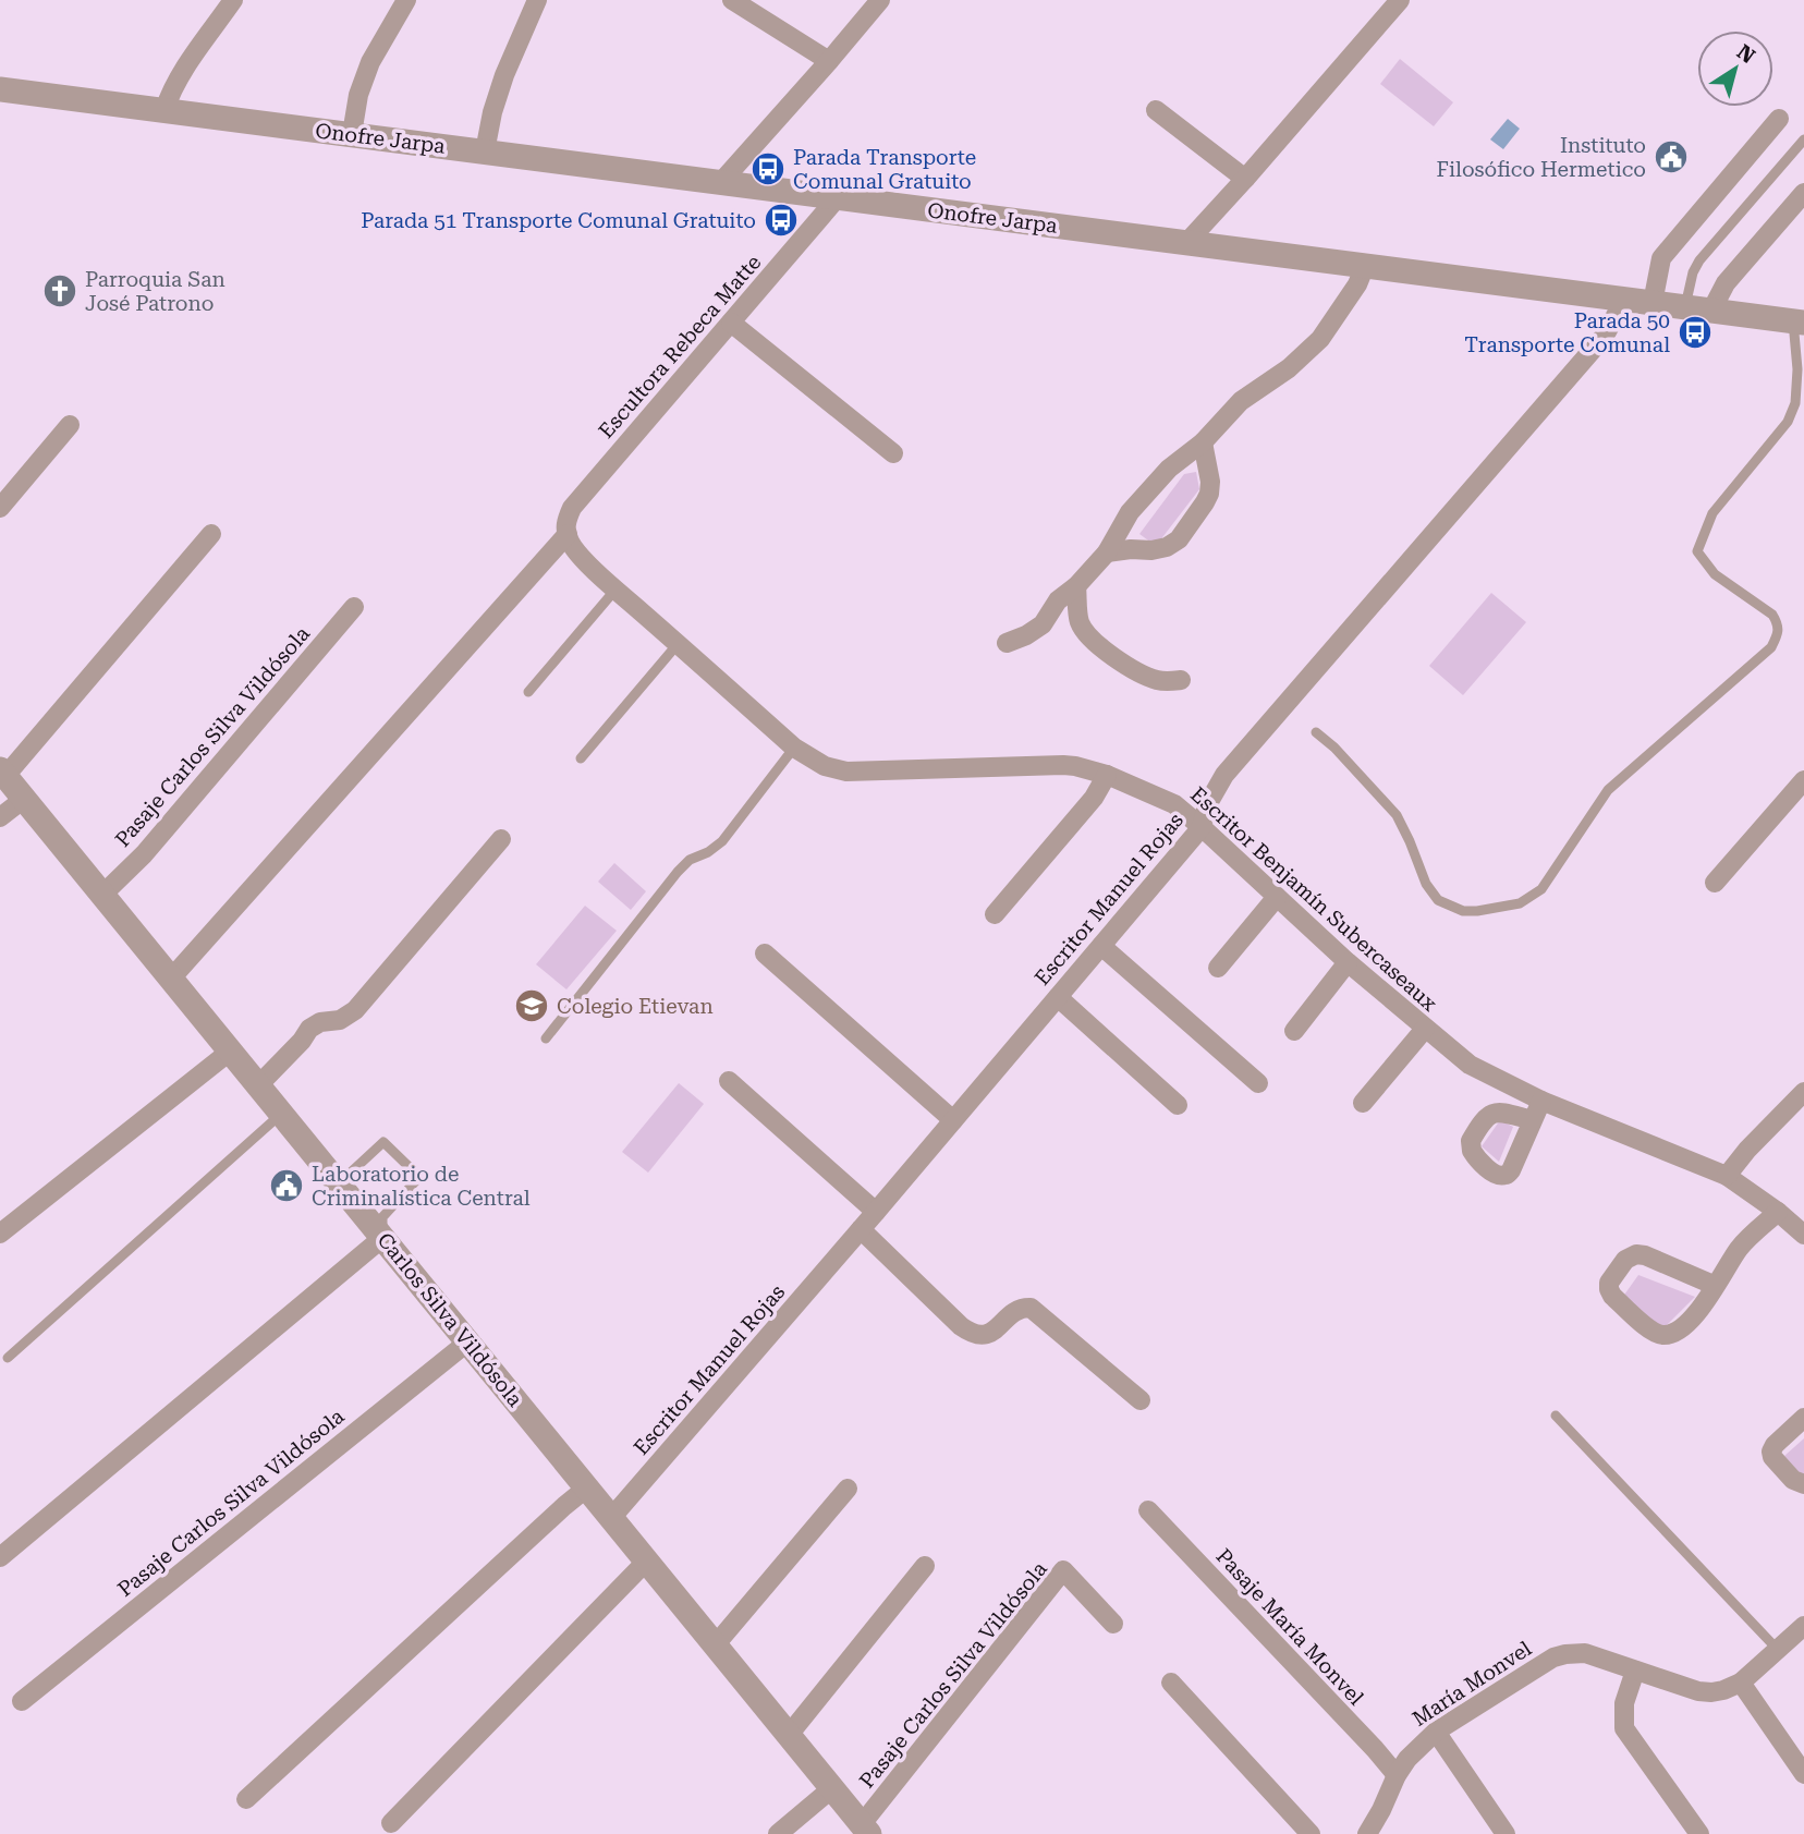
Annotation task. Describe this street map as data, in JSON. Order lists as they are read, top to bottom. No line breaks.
{"streets":{"street":["Onofre Jarpa","Escultora Rebeca Matte","Pasaje Carlos Silva Vildósola","Escritor Manuel Rojas","Escritor Benjamín Subercaseaux","Carlos Silva Vildósola","Pasaje María Monvel","María Monvel"]},"crossings":[["Onofre Jarpa","Escultora Rebeca Matte"],["Onofre Jarpa","Escritor Manuel Rojas"],["Escultora Rebeca Matte","Escritor Benjamín Subercaseaux"],["Escultora Rebeca Matte","Carlos Silva Vildósola"],["Pasaje Carlos Silva Vildósola","Carlos Silva Vildósola"],["Escritor Manuel Rojas","Escritor Benjamín Subercaseaux"],["Escritor Manuel Rojas","Carlos Silva Vildósola"],["Pasaje María Monvel","María Monvel"]],"places":{"public building":["Instituto Filosófico Hermetico","Laboratorio de Criminalística Central"],"bus stop":["Parada Transporte Comunal Gratuito","Parada 51 Transporte Comunal Gratuito","Parada 50 Transporte Comunal"],"church":["Parroquia San José Patrono"],"school or university":["Colegio Etievan"]},"north":"top right"}
